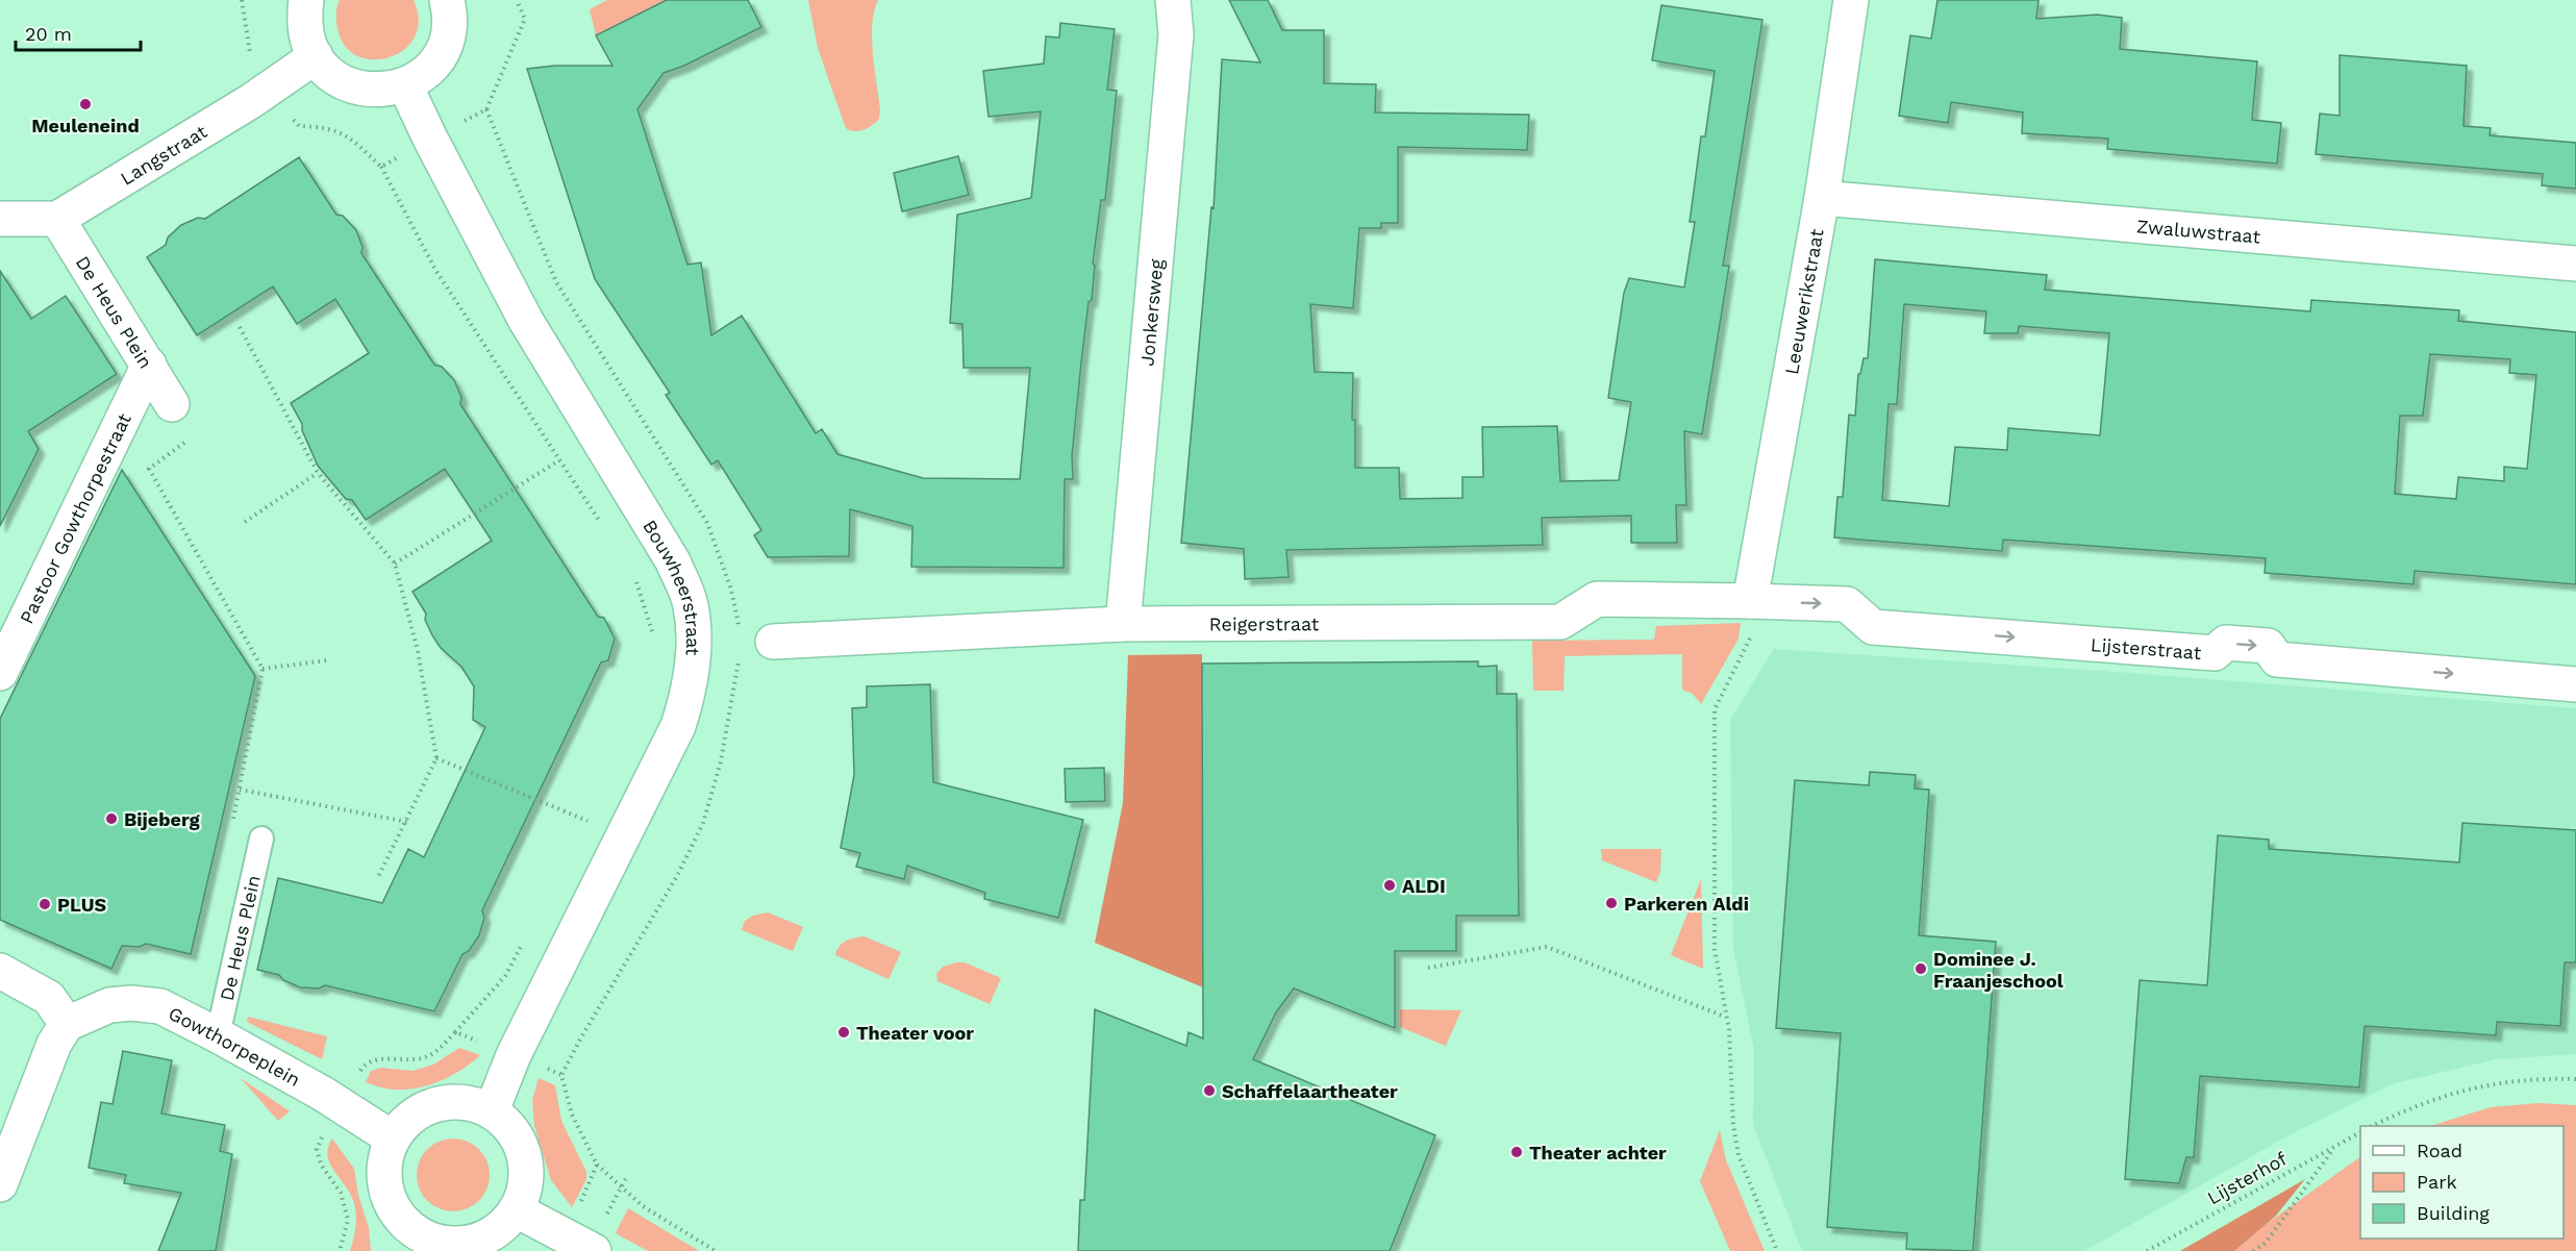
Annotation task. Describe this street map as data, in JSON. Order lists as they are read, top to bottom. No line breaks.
{"streets":{"street":["Langstraat","Zwaluwstraat","Leeuwerikstraat","De Heus Plein","Jonkersweg","Pastoor Gowthorpestraat","Bouwheerstraat","Reigerstraat","Lijsterstraat","Gowthorpeplein"],"path":["Lijsterhof"]},"crossings":[["Langstraat","De Heus Plein"],["Zwaluwstraat","Leeuwerikstraat"],["Leeuwerikstraat","Reigerstraat"],["Leeuwerikstraat","Lijsterstraat"],["De Heus Plein","Pastoor Gowthorpestraat"],["De Heus Plein","Gowthorpeplein"],["Jonkersweg","Reigerstraat"],["Bouwheerstraat","Gowthorpeplein"],["Reigerstraat","Lijsterstraat"]],"one_way":["Lijsterstraat"],"places":["Meuleneind","Bijeberg","ALDI","Parkeren Aldi","PLUS","Dominee J. Fraanjeschool","Theater voor","Schaffelaartheater","Theater achter"],"legend":["Road","Park","Building"],"scale_bar":"20 m"}
